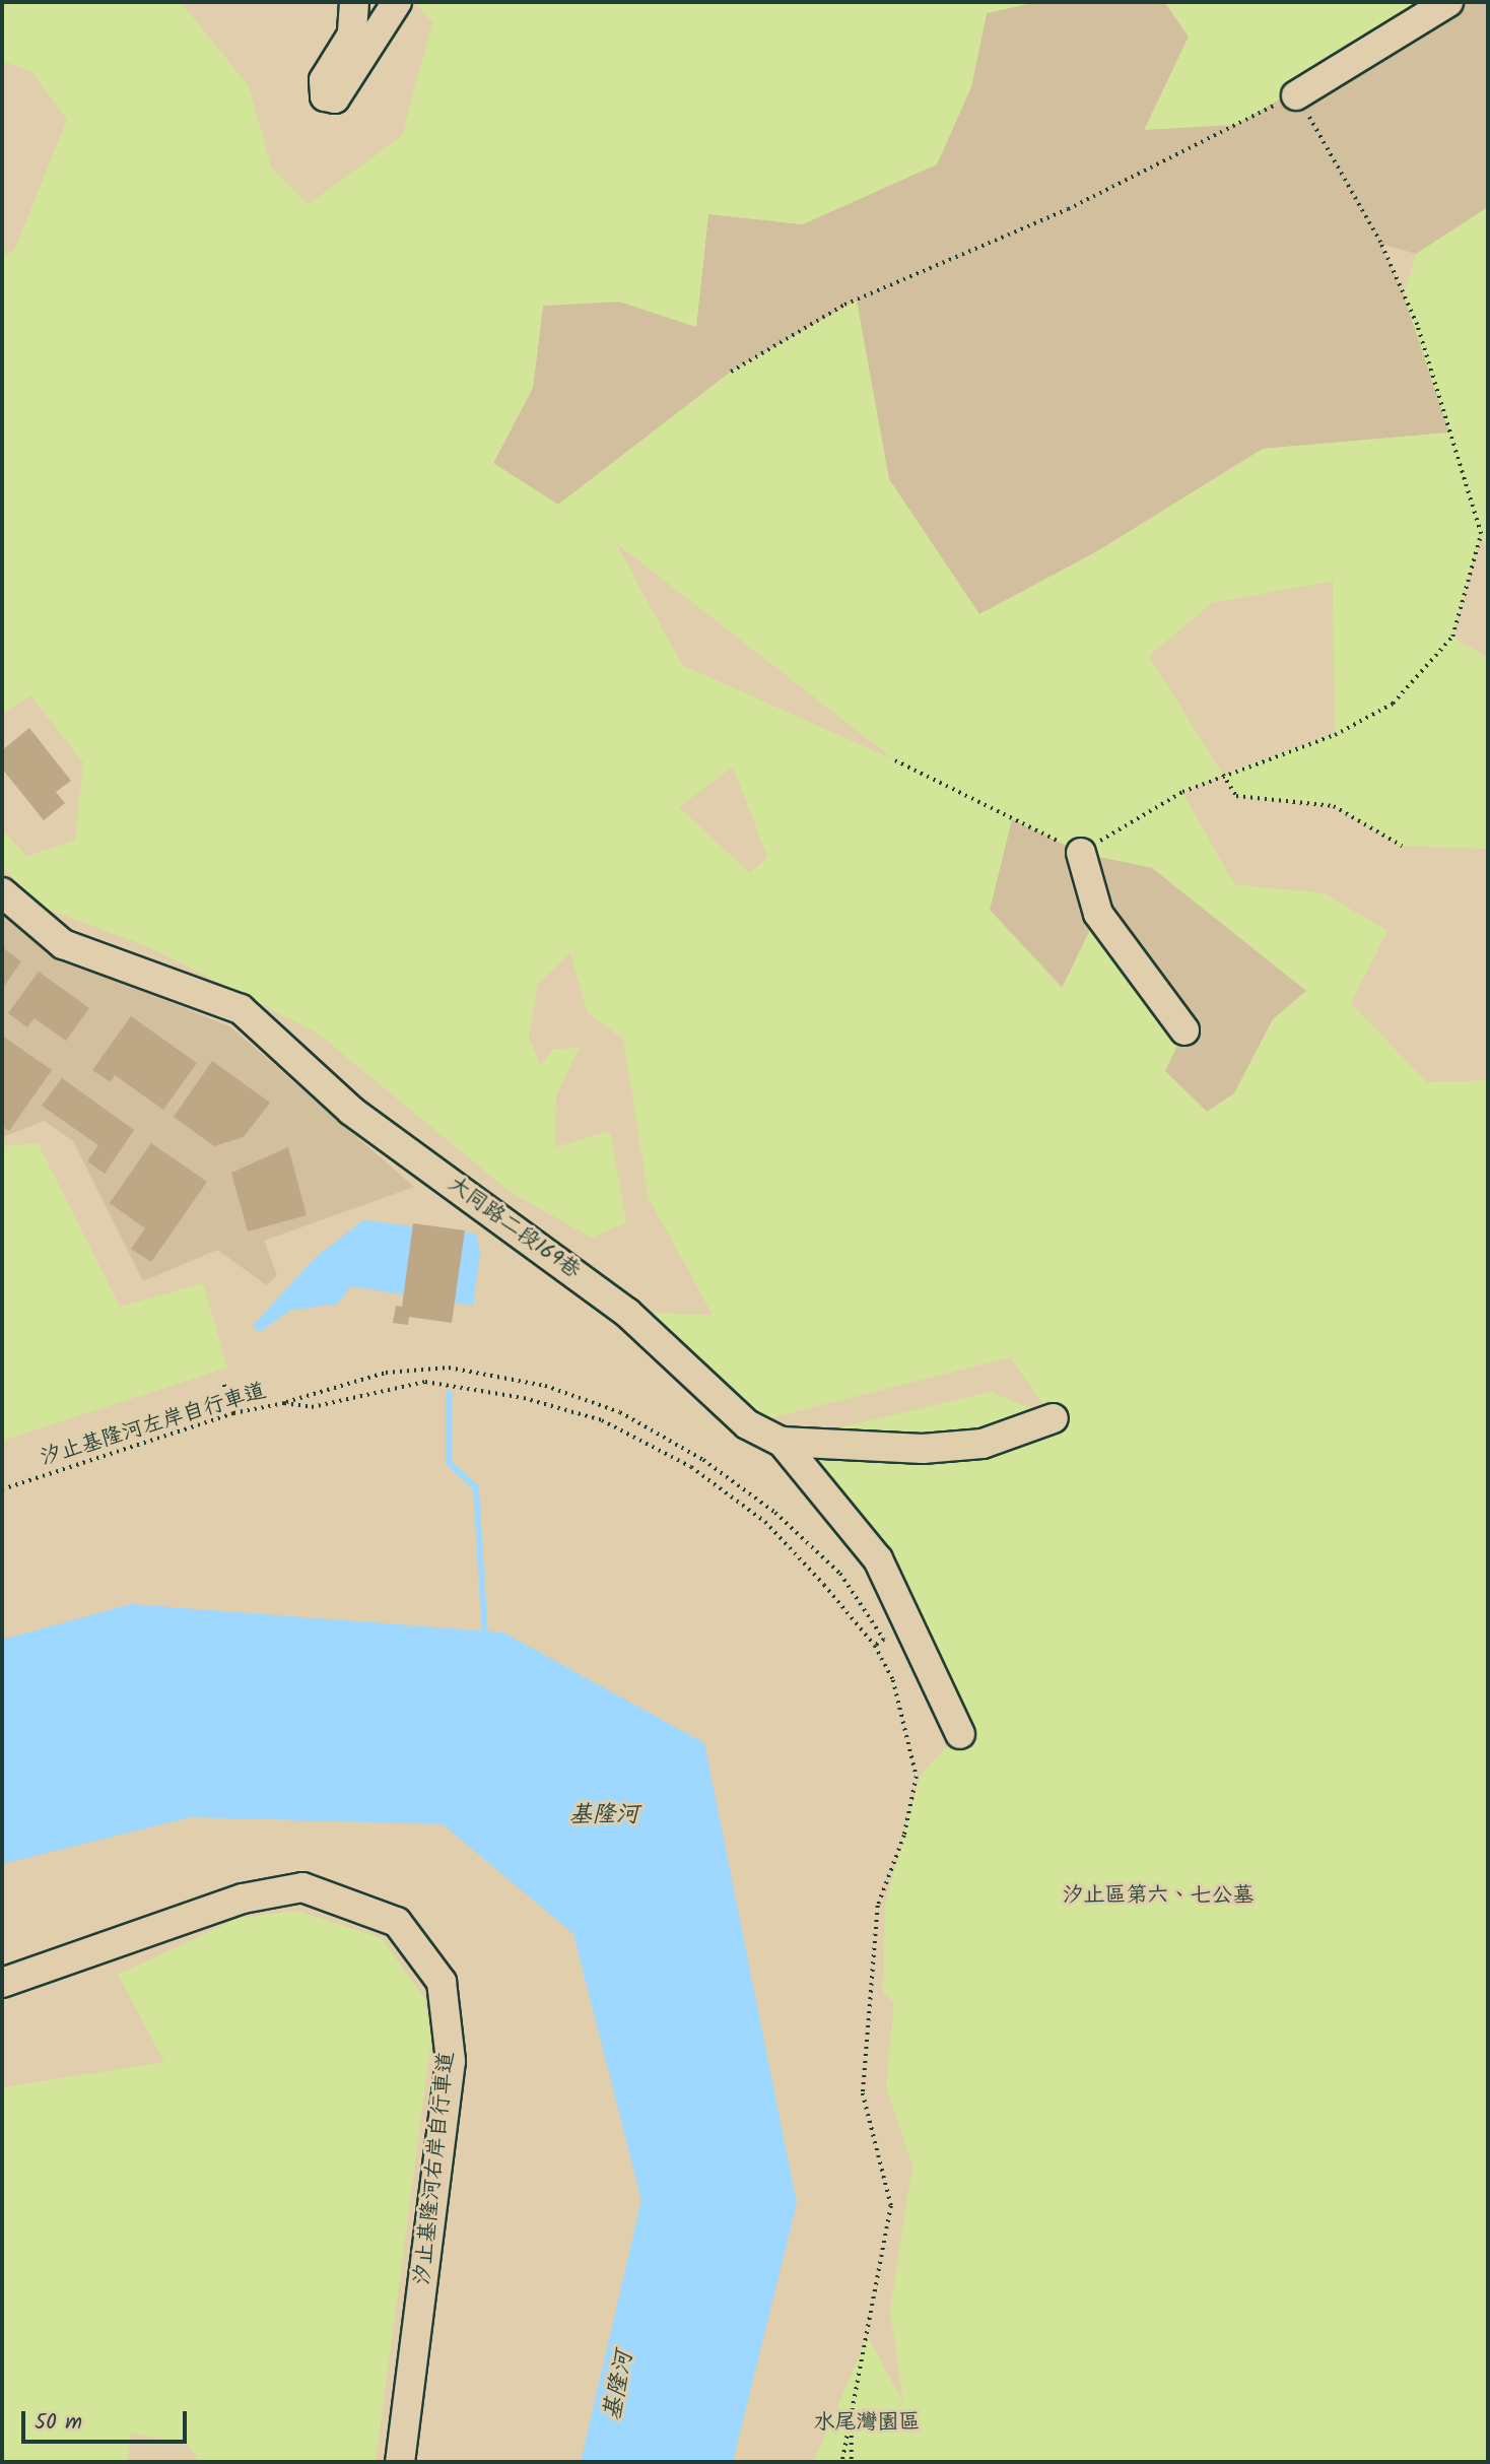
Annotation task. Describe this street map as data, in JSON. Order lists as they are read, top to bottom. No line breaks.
{"streets":{"street":["大同路二段169巷","汐止基隆河右岸自行車道"],"path":["汐止基隆河左岸自行車道"]},"water":["基隆河"],"parks":["汐止區第六、七公墓","水尾灣園區"],"scale_bar":"50 m"}
